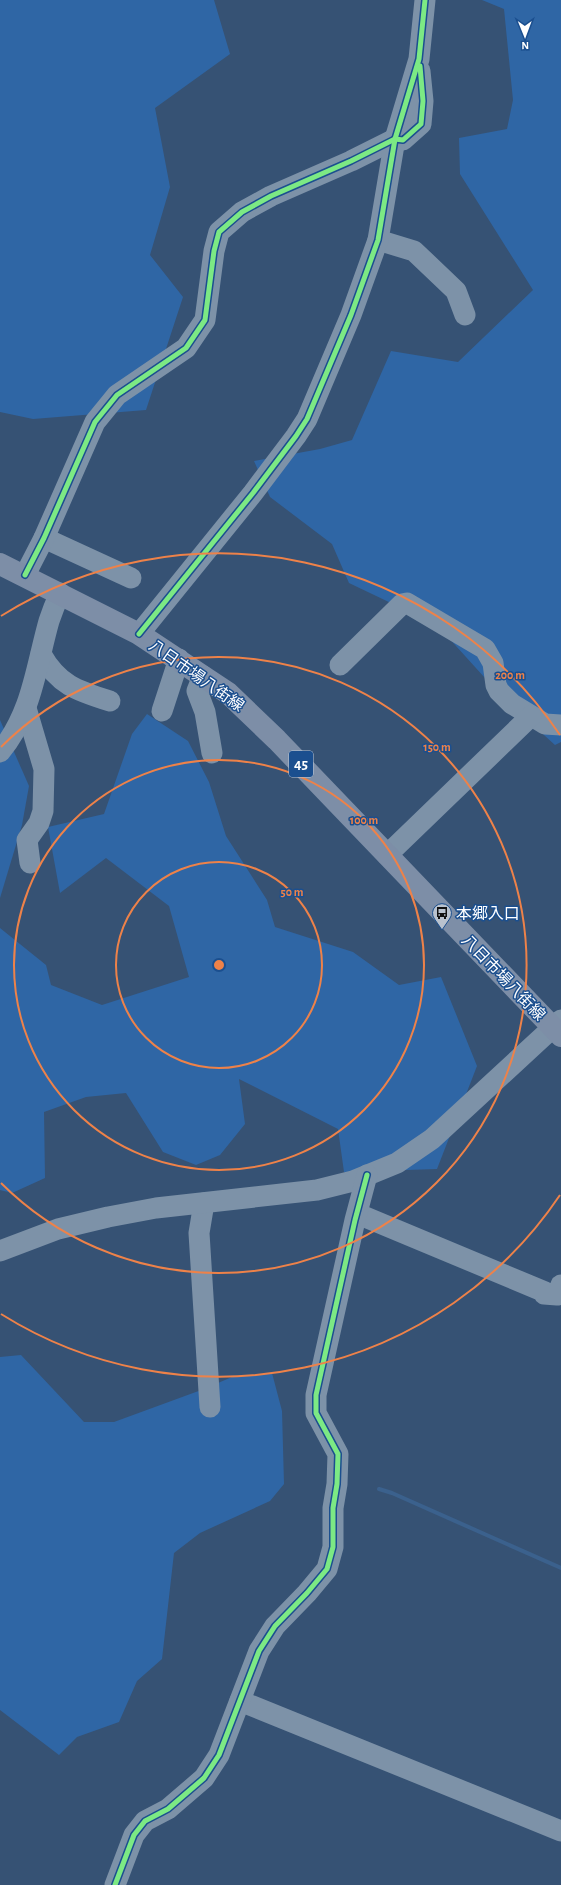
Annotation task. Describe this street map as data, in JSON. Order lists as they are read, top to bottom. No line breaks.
{"streets":{"main road":["八日市場八街線","45"]},"places":{"bus stop":["本郷入口"]},"north":"bottom","rings":["200 m","150 m","100 m","50 m"]}
